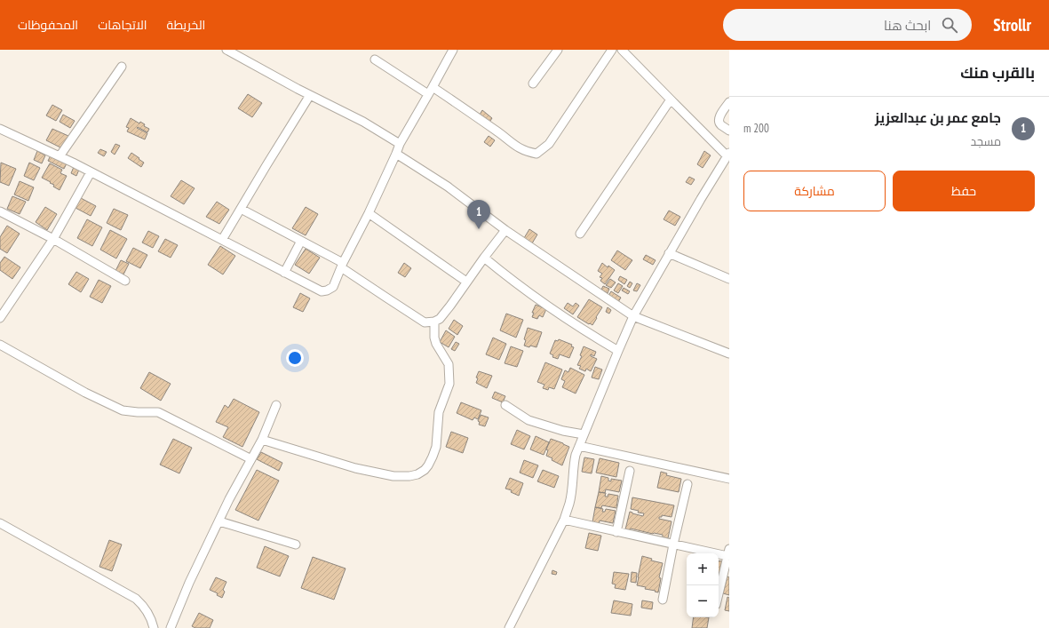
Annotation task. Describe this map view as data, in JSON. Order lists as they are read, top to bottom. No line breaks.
{"page":{"header":"Strollr","search":"ابحث هنا","nav":["الخريطة","الاتجاهات","المحفوظات"],"heading":"بالقرب منك","list":[{"mark":"1","name":"جامع عمر بن عبدالعزيز","note":"مسجد","value":"200 m"}],"buttons":["حفظ","مشاركة"],"pins":"1","map_buttons":["+","−"]}}
